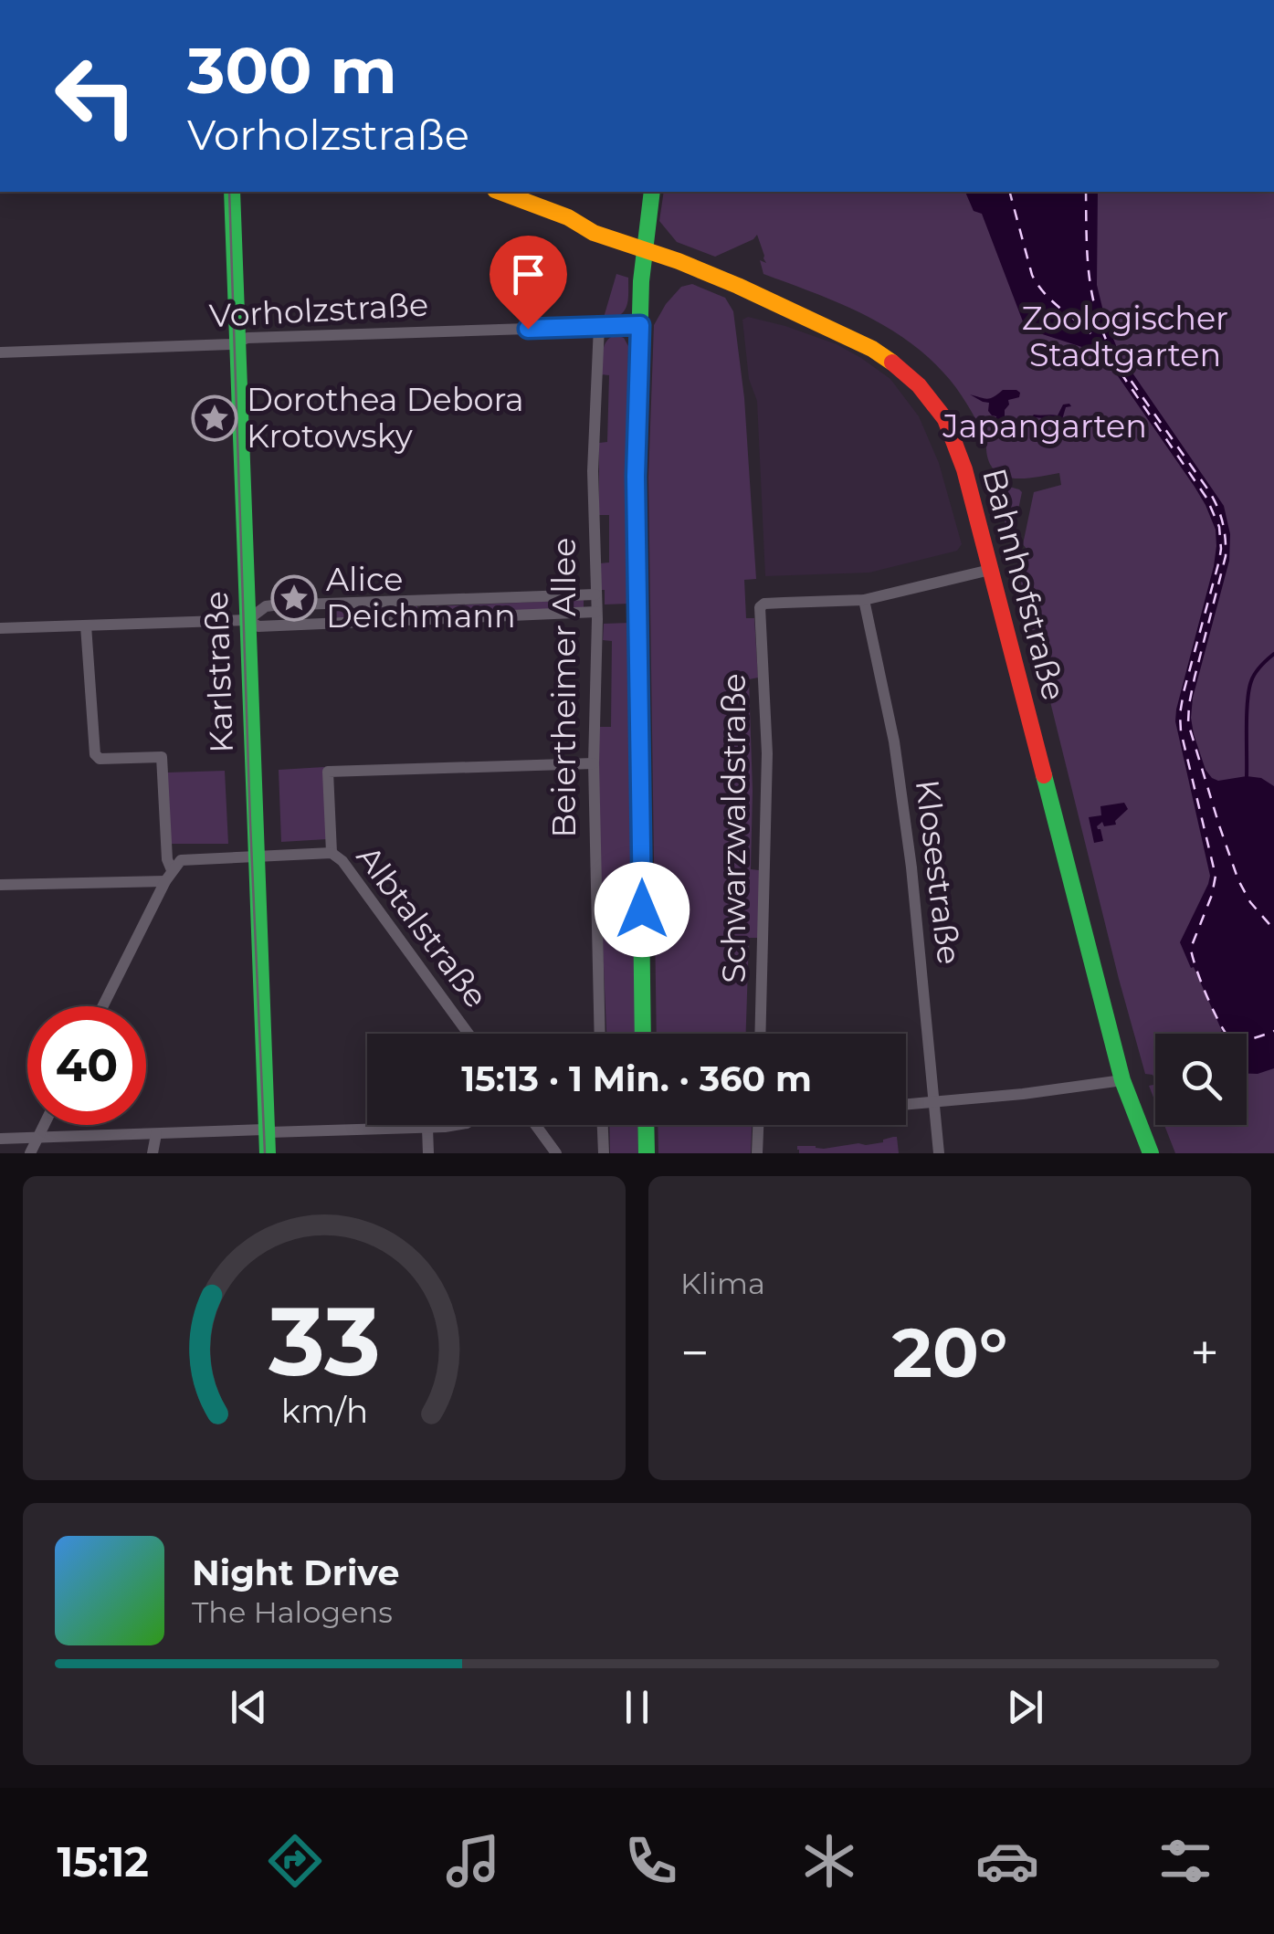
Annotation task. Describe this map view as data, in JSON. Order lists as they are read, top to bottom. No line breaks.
{"streets":{"street":["Vorholzstraße","Bahnhofstraße","Karlstraße","Beiertheimer Allee","Schwarzwaldstraße","Klosestraße","Albtalstraße"]},"crossings":[["Vorholzstraße","Karlstraße"],["Vorholzstraße","Beiertheimer Allee"],["Karlstraße","Albtalstraße"],["Schwarzwaldstraße","Klosestraße"]],"parks":["Zoologischer Stadtgarten","Japangarten"],"places":{"place":["Dorothea Debora Krotowsky","Alice Deichmann"]},"page":{"turn":["300 m","Vorholzstraße"],"limit":"40","trip":"15:13 · 1 Min. · 360 m","tile":"Klima","heat":["−","20°","+"],"song":["Night Drive","The Halogens"],"tabs":"15:12","gauge":["33","km/h"]}}
